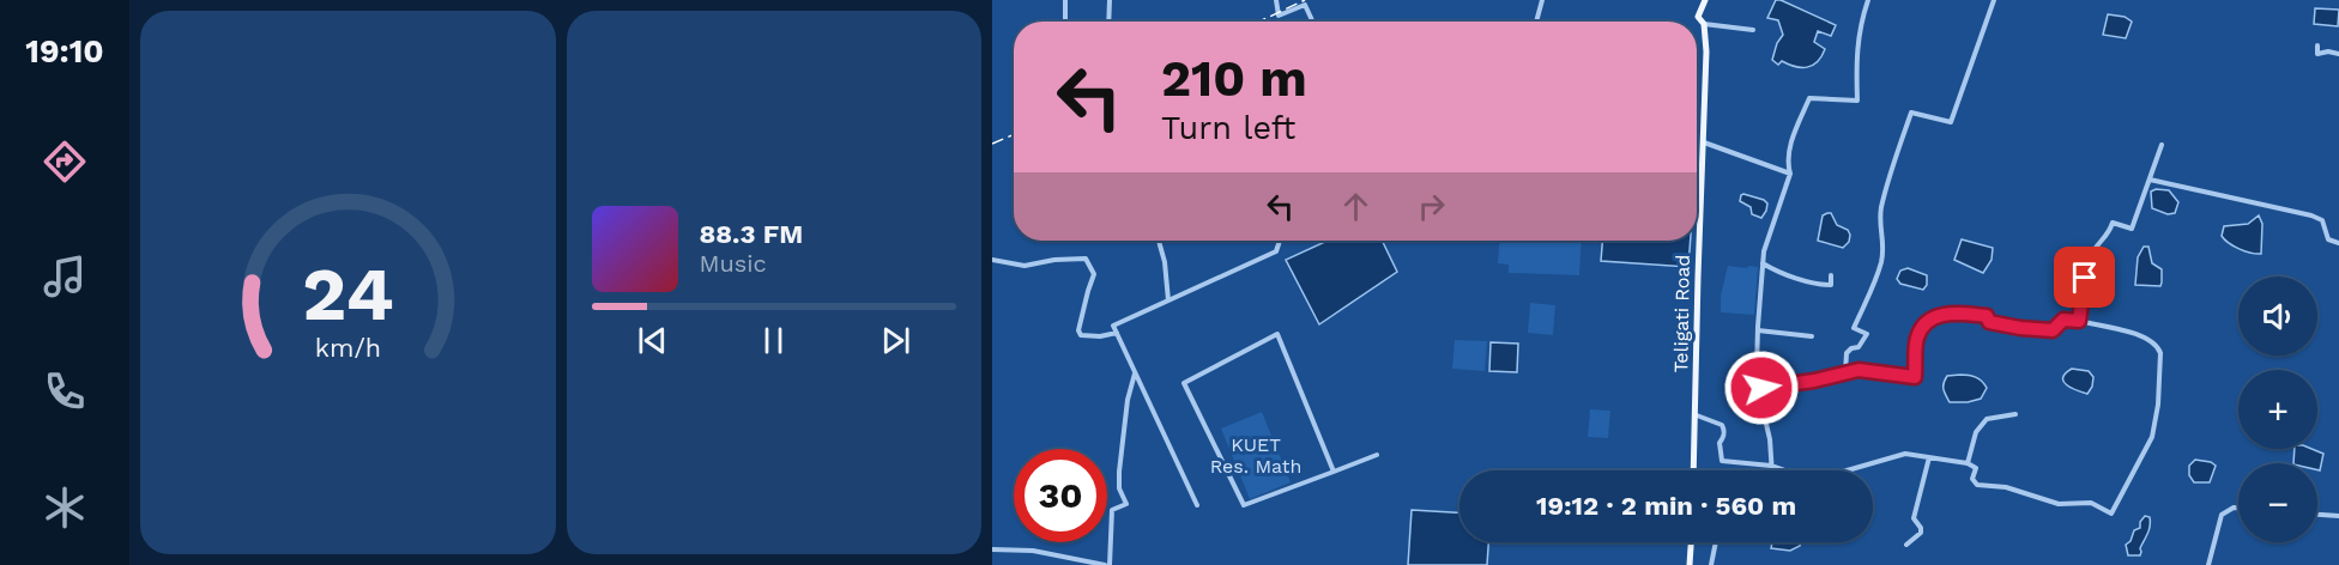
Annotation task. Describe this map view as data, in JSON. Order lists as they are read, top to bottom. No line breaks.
{"streets":{"main road":["Teligati Road"]},"parks":["KUET Res. Math"],"page":{"tabs":"19:10","turn":["210 m","Turn left"],"song":["88.3 FM","Music"],"map_buttons":["+","−"],"limit":"30","trip":"19:12 · 2 min · 560 m","gauge":["24","km/h"]}}
